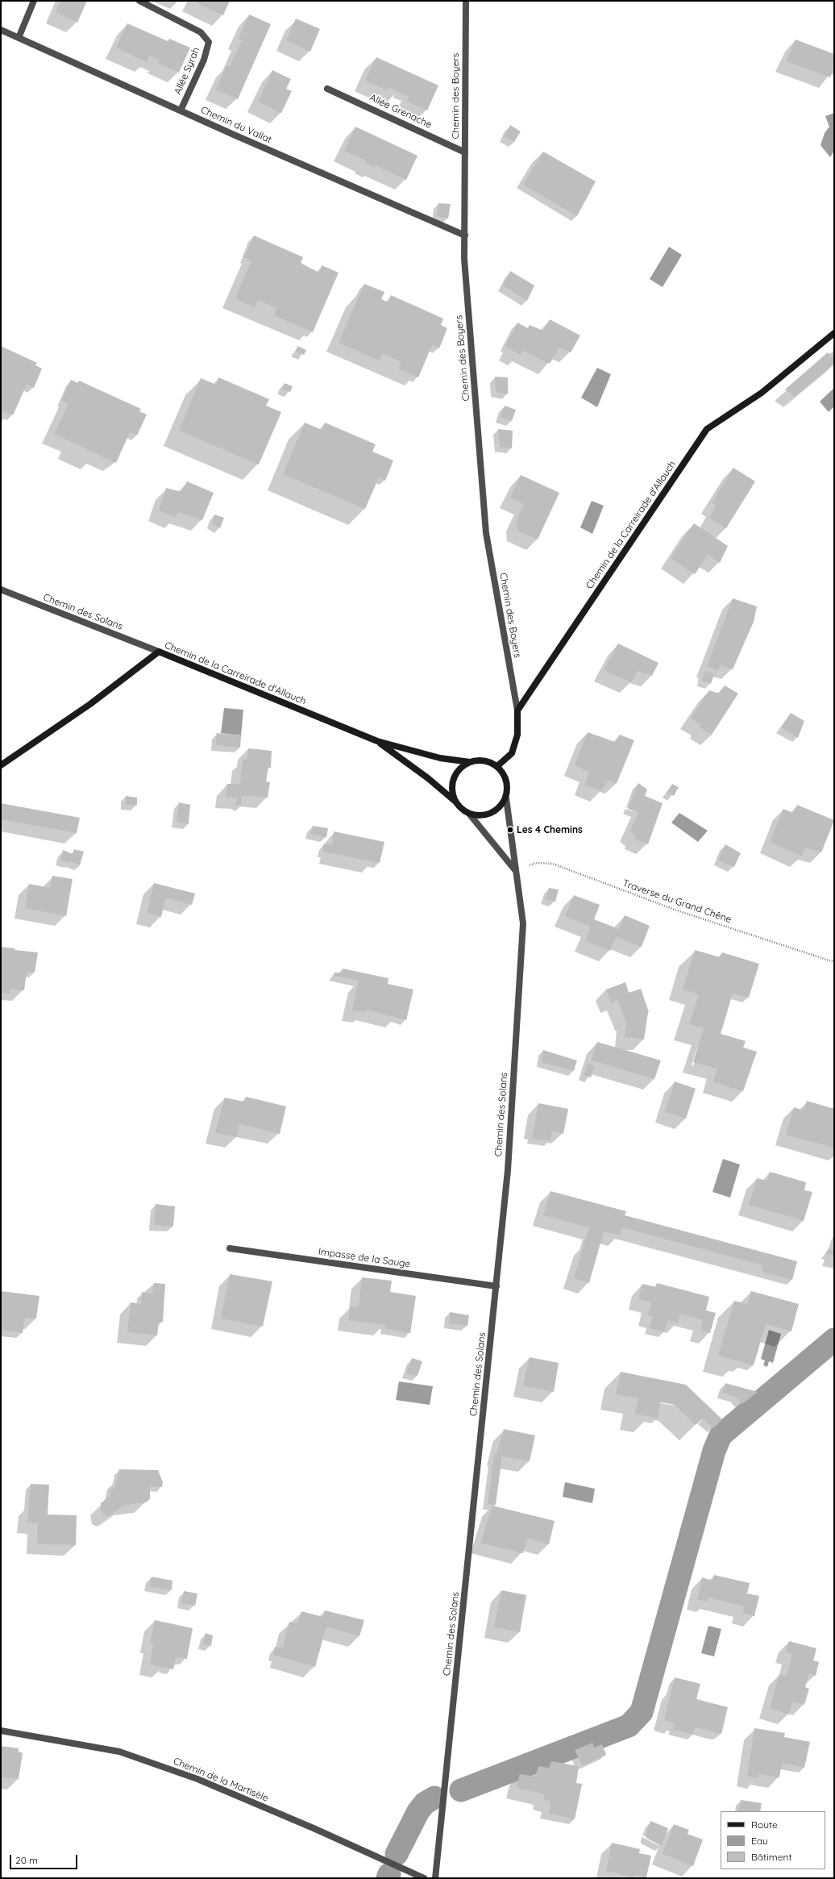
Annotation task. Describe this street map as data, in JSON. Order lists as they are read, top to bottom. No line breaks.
{"streets":{"street":["Allée Syrah","Chemin des Boyers","Allée Grenache","Chemin du Vallat","Chemin de la Carreirade d'Allauch","Chemin des Solans","Impasse de la Sauge","Chemin de la Martisèle"],"path":["Traverse du Grand Chêne"]},"crossings":[["Allée Syrah","Chemin du Vallat"],["Chemin des Boyers","Allée Grenache"],["Chemin des Boyers","Chemin du Vallat"],["Chemin des Boyers","Chemin de la Carreirade d'Allauch"],["Chemin de la Carreirade d'Allauch","Chemin des Solans"],["Chemin des Solans","Traverse du Grand Chêne"],["Chemin des Solans","Impasse de la Sauge"]],"places":["Les 4 Chemins"],"legend":["Route","Eau","Bâtiment"],"scale_bar":"20 m"}
